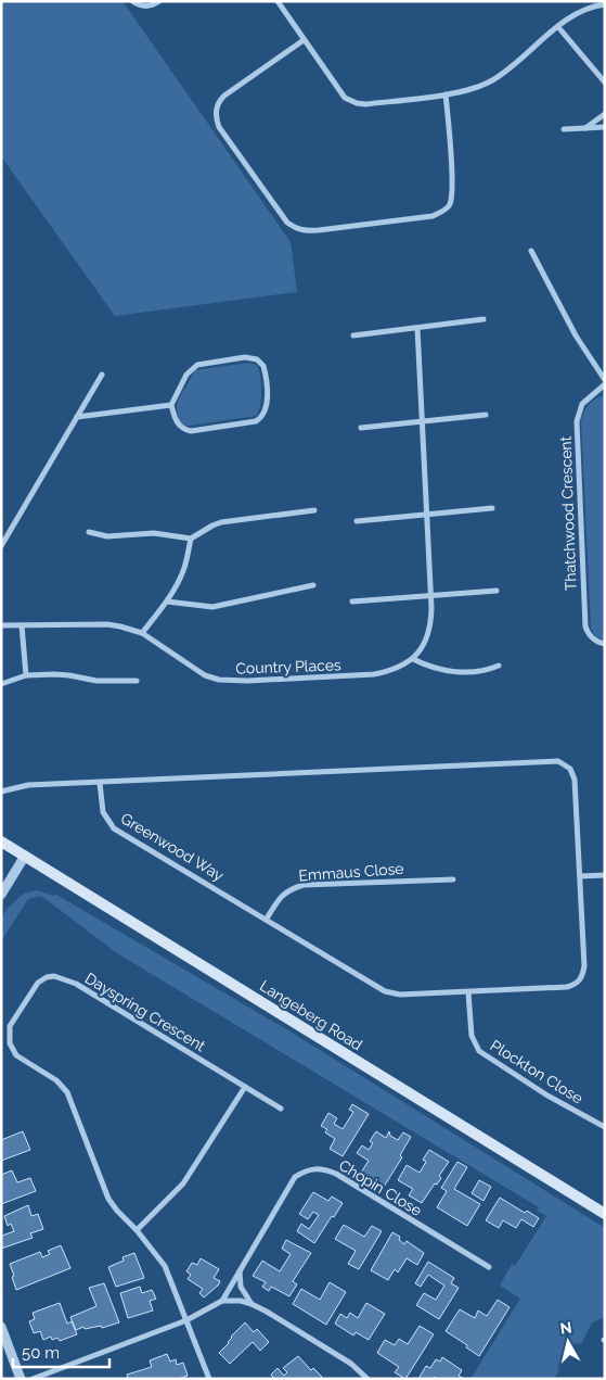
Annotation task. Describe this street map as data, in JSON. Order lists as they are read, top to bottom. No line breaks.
{"streets":{"main road":["Langeberg Road"],"street":["Thatchwood Crescent","Country Places","Greenwood Way","Emmaus Close","Dayspring Crescent","Plockton Close","Chopin Close"]},"crossings":[["Greenwood Way","Emmaus Close"],["Greenwood Way","Plockton Close"]],"scale_bar":"50 m","north":"top"}
